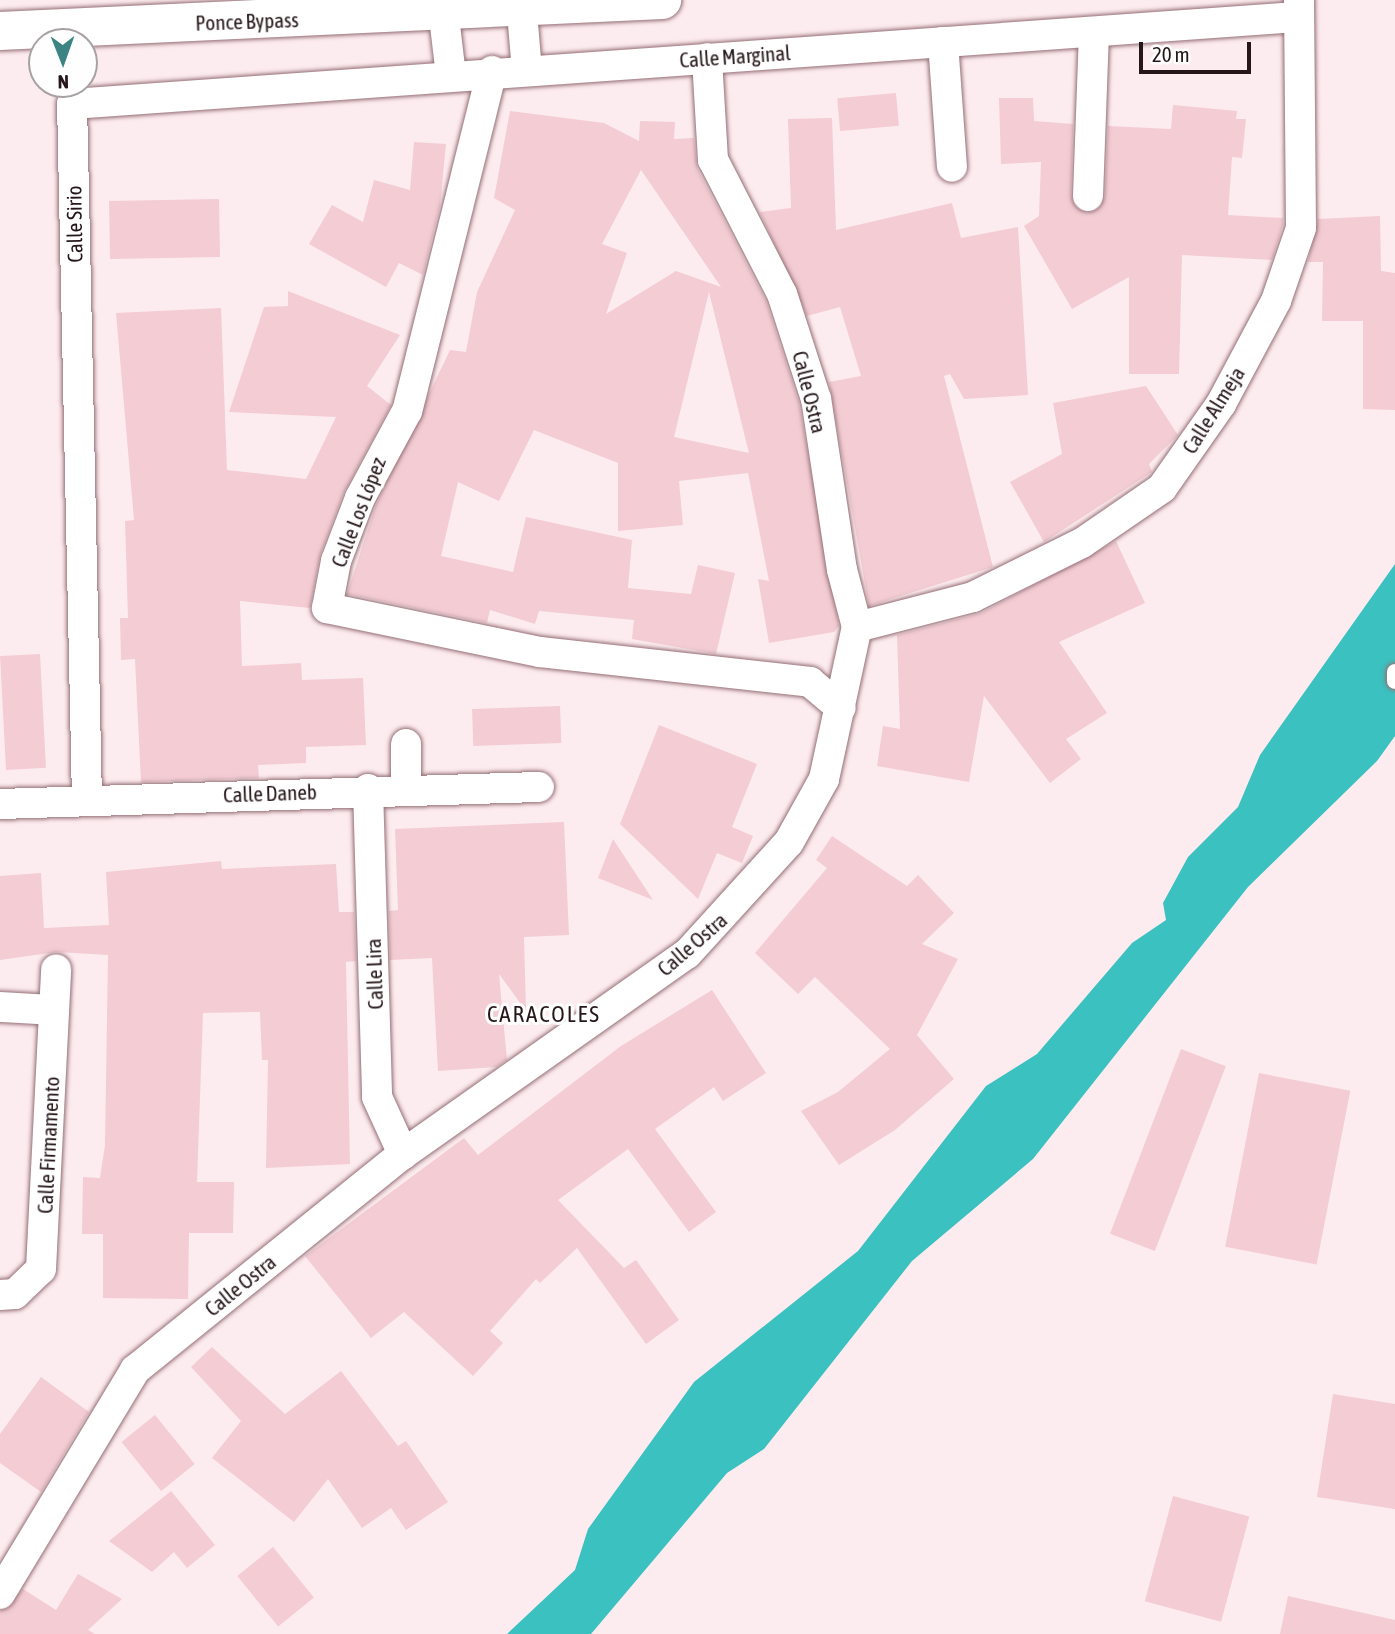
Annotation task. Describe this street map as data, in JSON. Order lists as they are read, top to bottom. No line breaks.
{"streets":{"highway":["Ponce Bypass"],"street":["Calle Marginal","Calle Sirio","Calle Ostra","Calle Almeja","Calle Los López","Calle Daneb","Calle Lira","Calle Firmamento"]},"crossings":[["Calle Marginal","Calle Sirio"],["Calle Marginal","Calle Ostra"],["Calle Marginal","Calle Almeja"],["Calle Sirio","Calle Los López"],["Calle Sirio","Calle Daneb"],["Calle Ostra","Calle Almeja"],["Calle Ostra","Calle Los López"],["Calle Ostra","Calle Lira"],["Calle Daneb","Calle Lira"]],"districts":["CARACOLES"],"scale_bar":"20 m","north":"bottom"}
